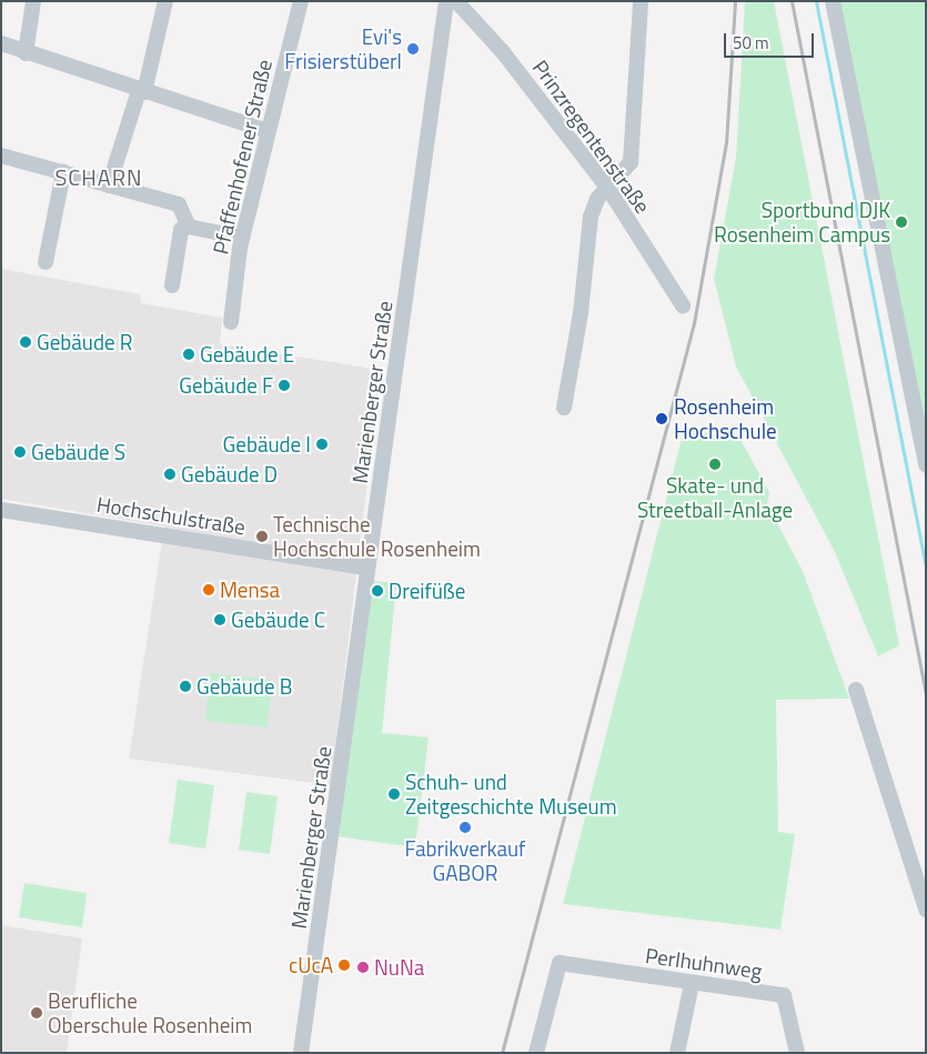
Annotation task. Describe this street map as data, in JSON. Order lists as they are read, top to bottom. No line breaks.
{"streets":{"street":["Prinzregentenstraße","Pfaffenhofener Straße","Marienberger Straße","Hochschulstraße","Perlhuhnweg"]},"crossings":[["Marienberger Straße","Hochschulstraße"]],"districts":["SCHARN"],"places":["Evi's Frisierstüberl","Sportbund DJK Rosenheim Campus","Gebäude R","Gebäude E","Gebäude F","Rosenheim Hochschule","Gebäude I","Gebäude S","Skate- und Streetball-Anlage","Gebäude D","Technische Hochschule Rosenheim","Mensa","Dreifüße","Gebäude C","Gebäude B","Schuh- und Zeitgeschichte Museum","Fabrikverkauf GABOR","cUcA","NuNa","Berufliche Oberschule Rosenheim"],"scale_bar":"50 m"}
